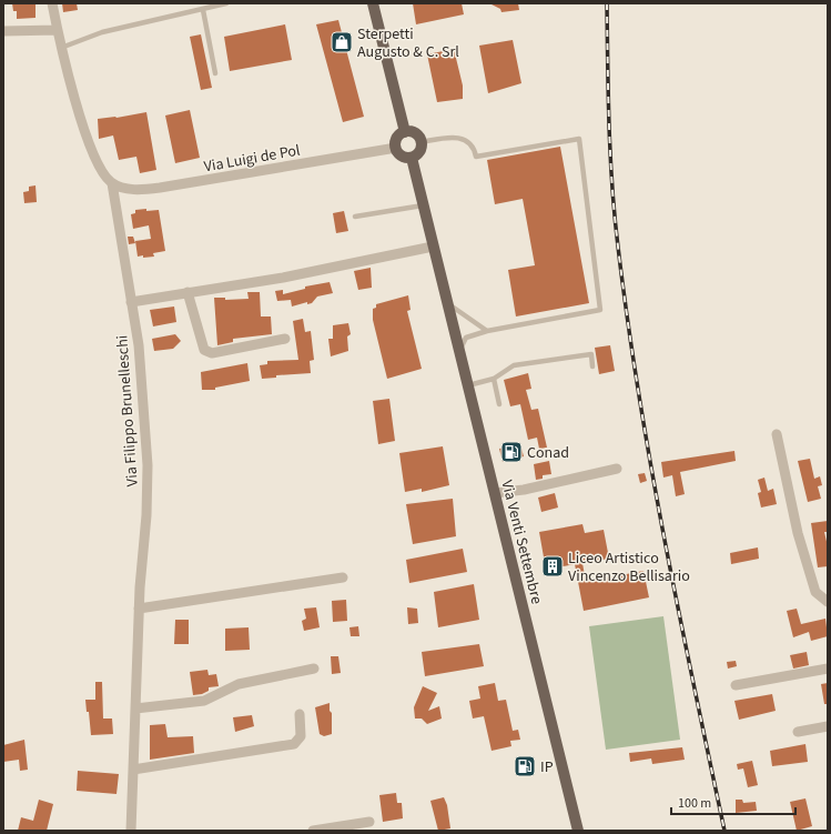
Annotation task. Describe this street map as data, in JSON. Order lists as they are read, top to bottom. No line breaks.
{"streets":{"main road":["Via Venti Settembre"],"street":["Via Luigi de Pol","Via Filippo Brunelleschi"]},"crossings":[["Via Luigi de Pol","Via Filippo Brunelleschi"],["Via Luigi de Pol","Via Venti Settembre"]],"places":{"shop":["Sterpetti Augusto & C. Srl"],"fuel station":["Conad","IP"],"building":["Liceo Artistico Vincenzo Bellisario"]},"scale_bar":"100 m"}
